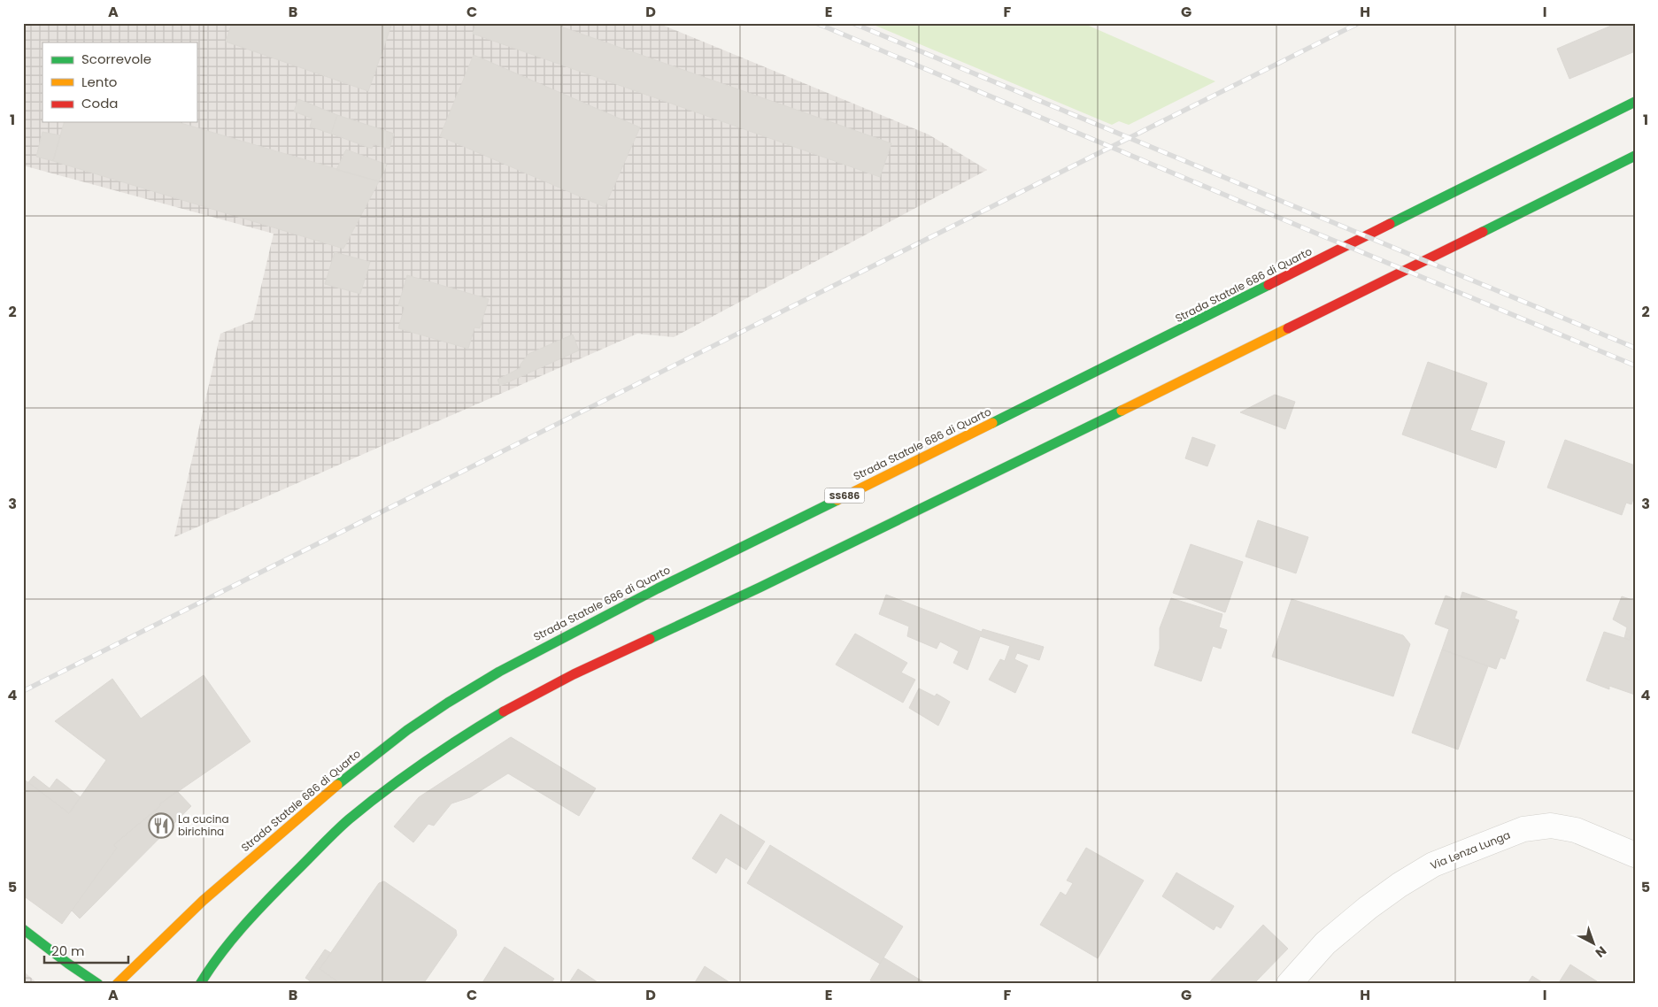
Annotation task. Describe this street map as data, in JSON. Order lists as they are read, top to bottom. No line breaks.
{"streets":{"main road":["Strada Statale 686 di Quarto","SS686"],"street":["Via Lenza Lunga"]},"places":{"restaurant":["La cucina birichina"]},"legend":["Scorrevole","Lento","Coda"],"scale_bar":"20 m","north":"bottom right","grid":{"columns":["A","B","C","D","E","F","G","H","I"],"rows":["1","2","3","4","5"]}}
